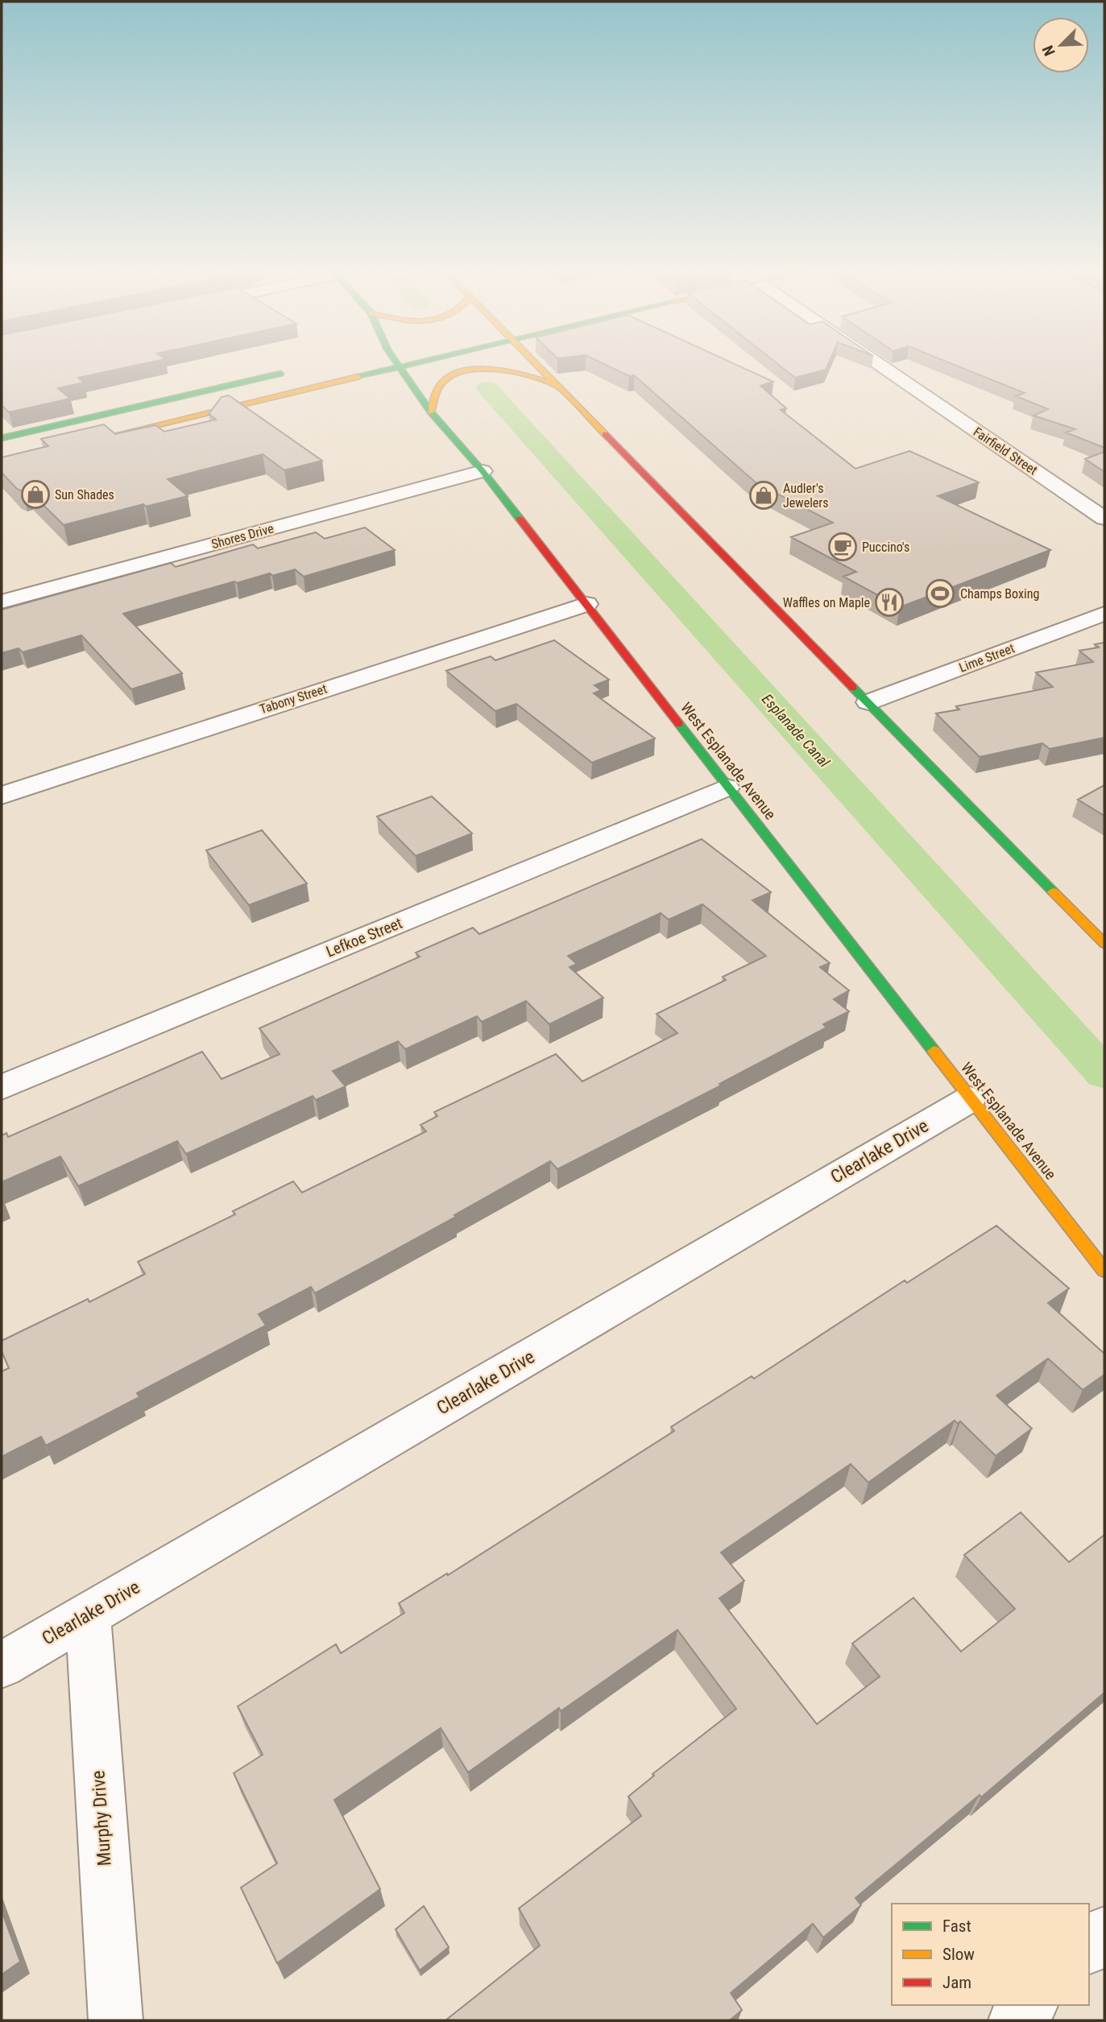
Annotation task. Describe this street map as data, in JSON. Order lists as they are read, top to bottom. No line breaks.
{"streets":{"main road":["West Esplanade Avenue"],"street":["Fairfield Street","Shores Drive","Lime Street","Tabony Street","Lefkoe Street","Clearlake Drive","Murphy Drive"]},"crossings":[["Shores Drive","West Esplanade Avenue"],["Tabony Street","West Esplanade Avenue"],["West Esplanade Avenue","Lefkoe Street"],["West Esplanade Avenue","Clearlake Drive"],["Clearlake Drive","Murphy Drive"]],"water":["Esplanade Canal"],"places":{"shop":["Sun Shades","Audler's Jewelers"],"cafe":["Puccino's"],"sports":["Champs Boxing"],"restaurant":["Waffles on Maple"]},"legend":["Fast","Slow","Jam"],"north":"bottom left"}
